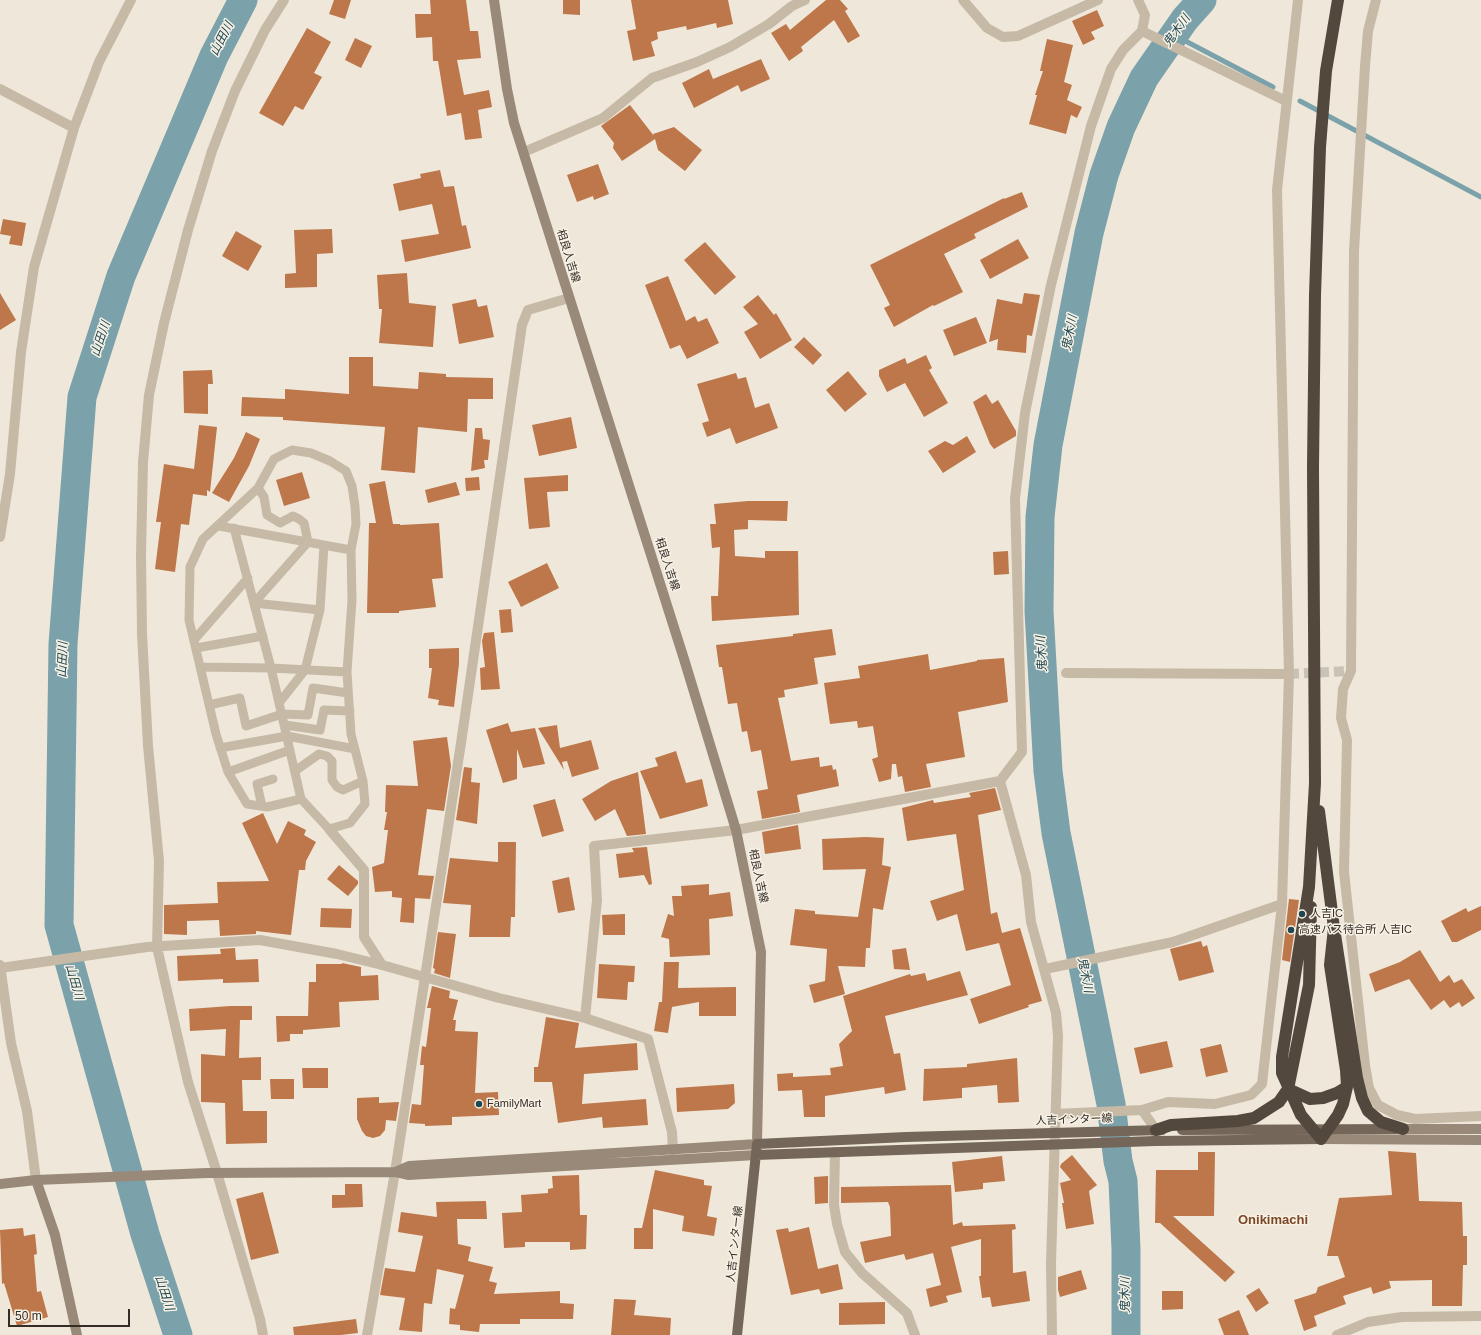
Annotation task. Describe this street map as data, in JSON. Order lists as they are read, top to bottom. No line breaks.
{"streets":{"main road":["人吉インター線"],"street":["相良人吉線"]},"crossings":[["相良人吉線","人吉インター線"]],"districts":["Onikimachi"],"water":["鬼木川","山田川"],"places":["人吉IC","高速バス待合所 人吉IC","FamilyMart"],"scale_bar":"50 m"}
